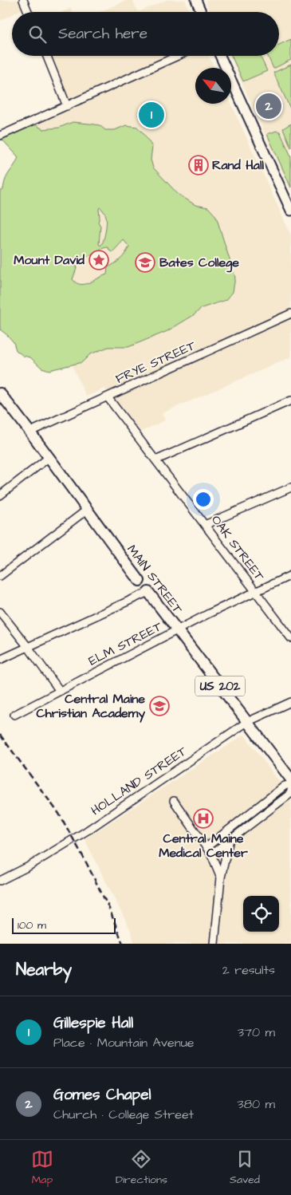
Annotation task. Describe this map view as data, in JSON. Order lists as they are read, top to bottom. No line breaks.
{"streets":{"highway":["MAIN STREET","US 202"],"street":["FRYE STREET","OAK STREET","ELM STREET","HOLLAND STREET"]},"crossings":[["FRYE STREET","OAK STREET"],["FRYE STREET","MAIN STREET"],["OAK STREET","ELM STREET"],["MAIN STREET","ELM STREET"],["MAIN STREET","HOLLAND STREET"]],"places":{"building":["Rand Hall"],"place":["Mount David"],"school or university":["Bates College","Central Maine Christian Academy"],"hospital":["Central Maine Medical Center"]},"scale_bar":"100 m","north":"top left","page":{"search":"Search here","pins":["2","1"],"scale":"100 m","heading":["Nearby","2 results"],"list":[{"mark":"1","name":"Gillespie Hall","note":"Place · Mountain Avenue","value":"370 m"},{"mark":"2","name":"Gomes Chapel","note":"Church · College Street","value":"380 m"}],"nav":["Map","Directions","Saved"]}}
